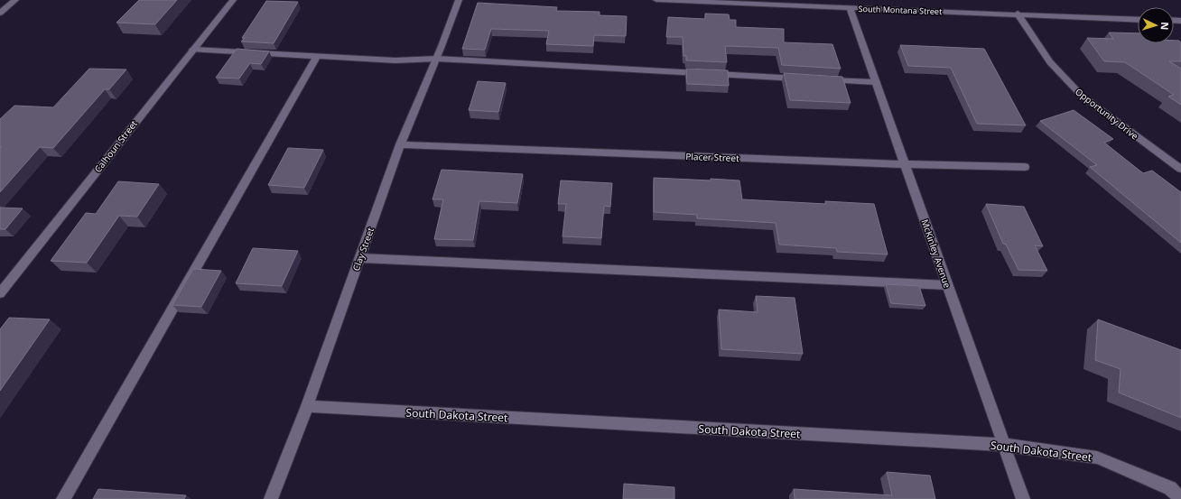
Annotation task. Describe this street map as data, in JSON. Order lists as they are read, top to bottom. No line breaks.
{"streets":{"street":["South Montana Street","Opportunity Drive","Calhoun Street","Placer Street","Clay Street","McKinley Avenue","South Dakota Street"]},"crossings":[["South Montana Street","Opportunity Drive"],["South Montana Street","McKinley Avenue"],["Placer Street","Clay Street"],["Placer Street","McKinley Avenue"],["Clay Street","South Dakota Street"],["McKinley Avenue","South Dakota Street"]],"north":"right"}
